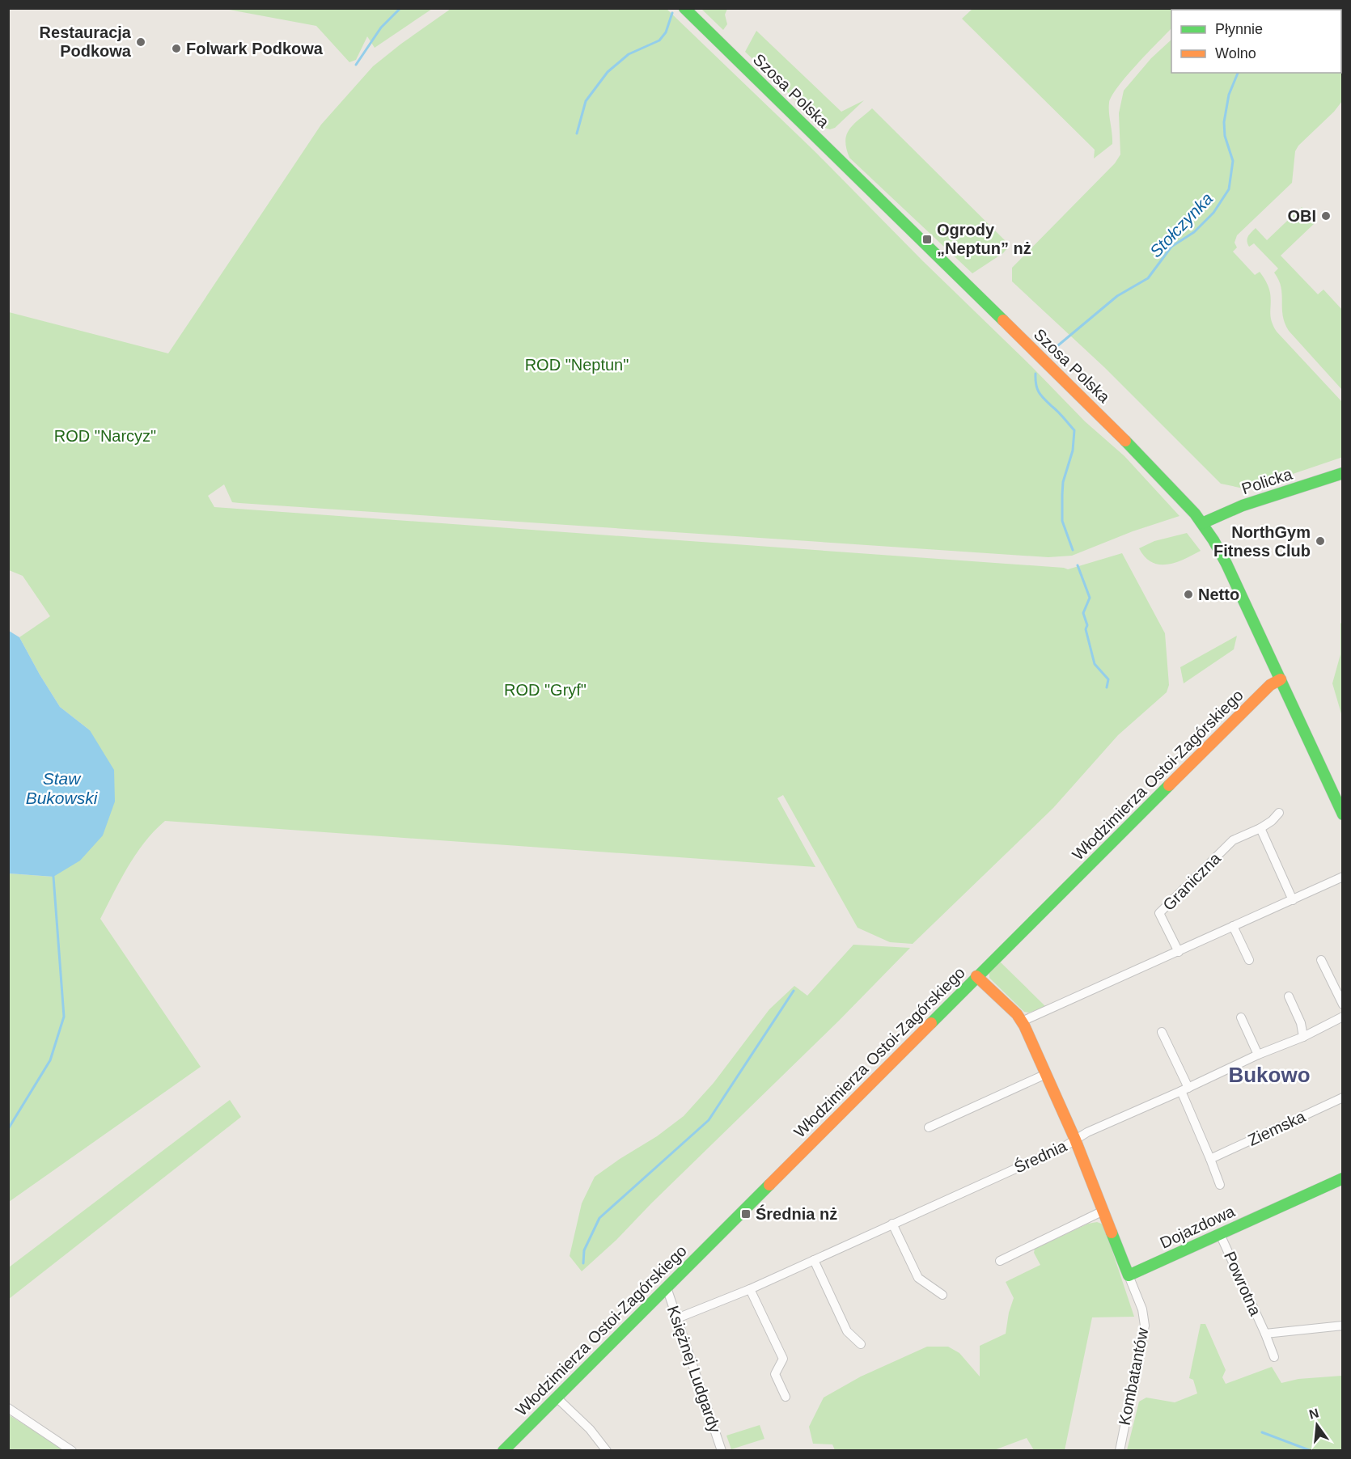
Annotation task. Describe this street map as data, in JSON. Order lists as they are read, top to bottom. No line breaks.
{"streets":{"street":["Szosa Polska","Policka","Włodzimierza Ostoi-Zagórskiego","Graniczna","Ziemska","Średnia","Dojazdowa","Powrotna","Księżnej Ludgardy","Kombatantów"]},"crossings":[["Szosa Polska","Policka"],["Szosa Polska","Włodzimierza Ostoi-Zagórskiego"],["Włodzimierza Ostoi-Zagórskiego","Księżnej Ludgardy"],["Średnia","Księżnej Ludgardy"],["Dojazdowa","Powrotna"],["Dojazdowa","Kombatantów"]],"districts":["Bukowo"],"water":["Stołczynka","Staw Bukowski"],"parks":["ROD \"Neptun\"","ROD \"Narcyz\"","ROD \"Gryf\""],"places":{"other":["Restauracja Podkowa","Folwark Podkowa","OBI","NorthGym Fitness Club","Netto"],"transit":["Ogrody „Neptun” nż","Średnia nż"]},"legend":["Płynnie","Wolno"],"north":"top"}
